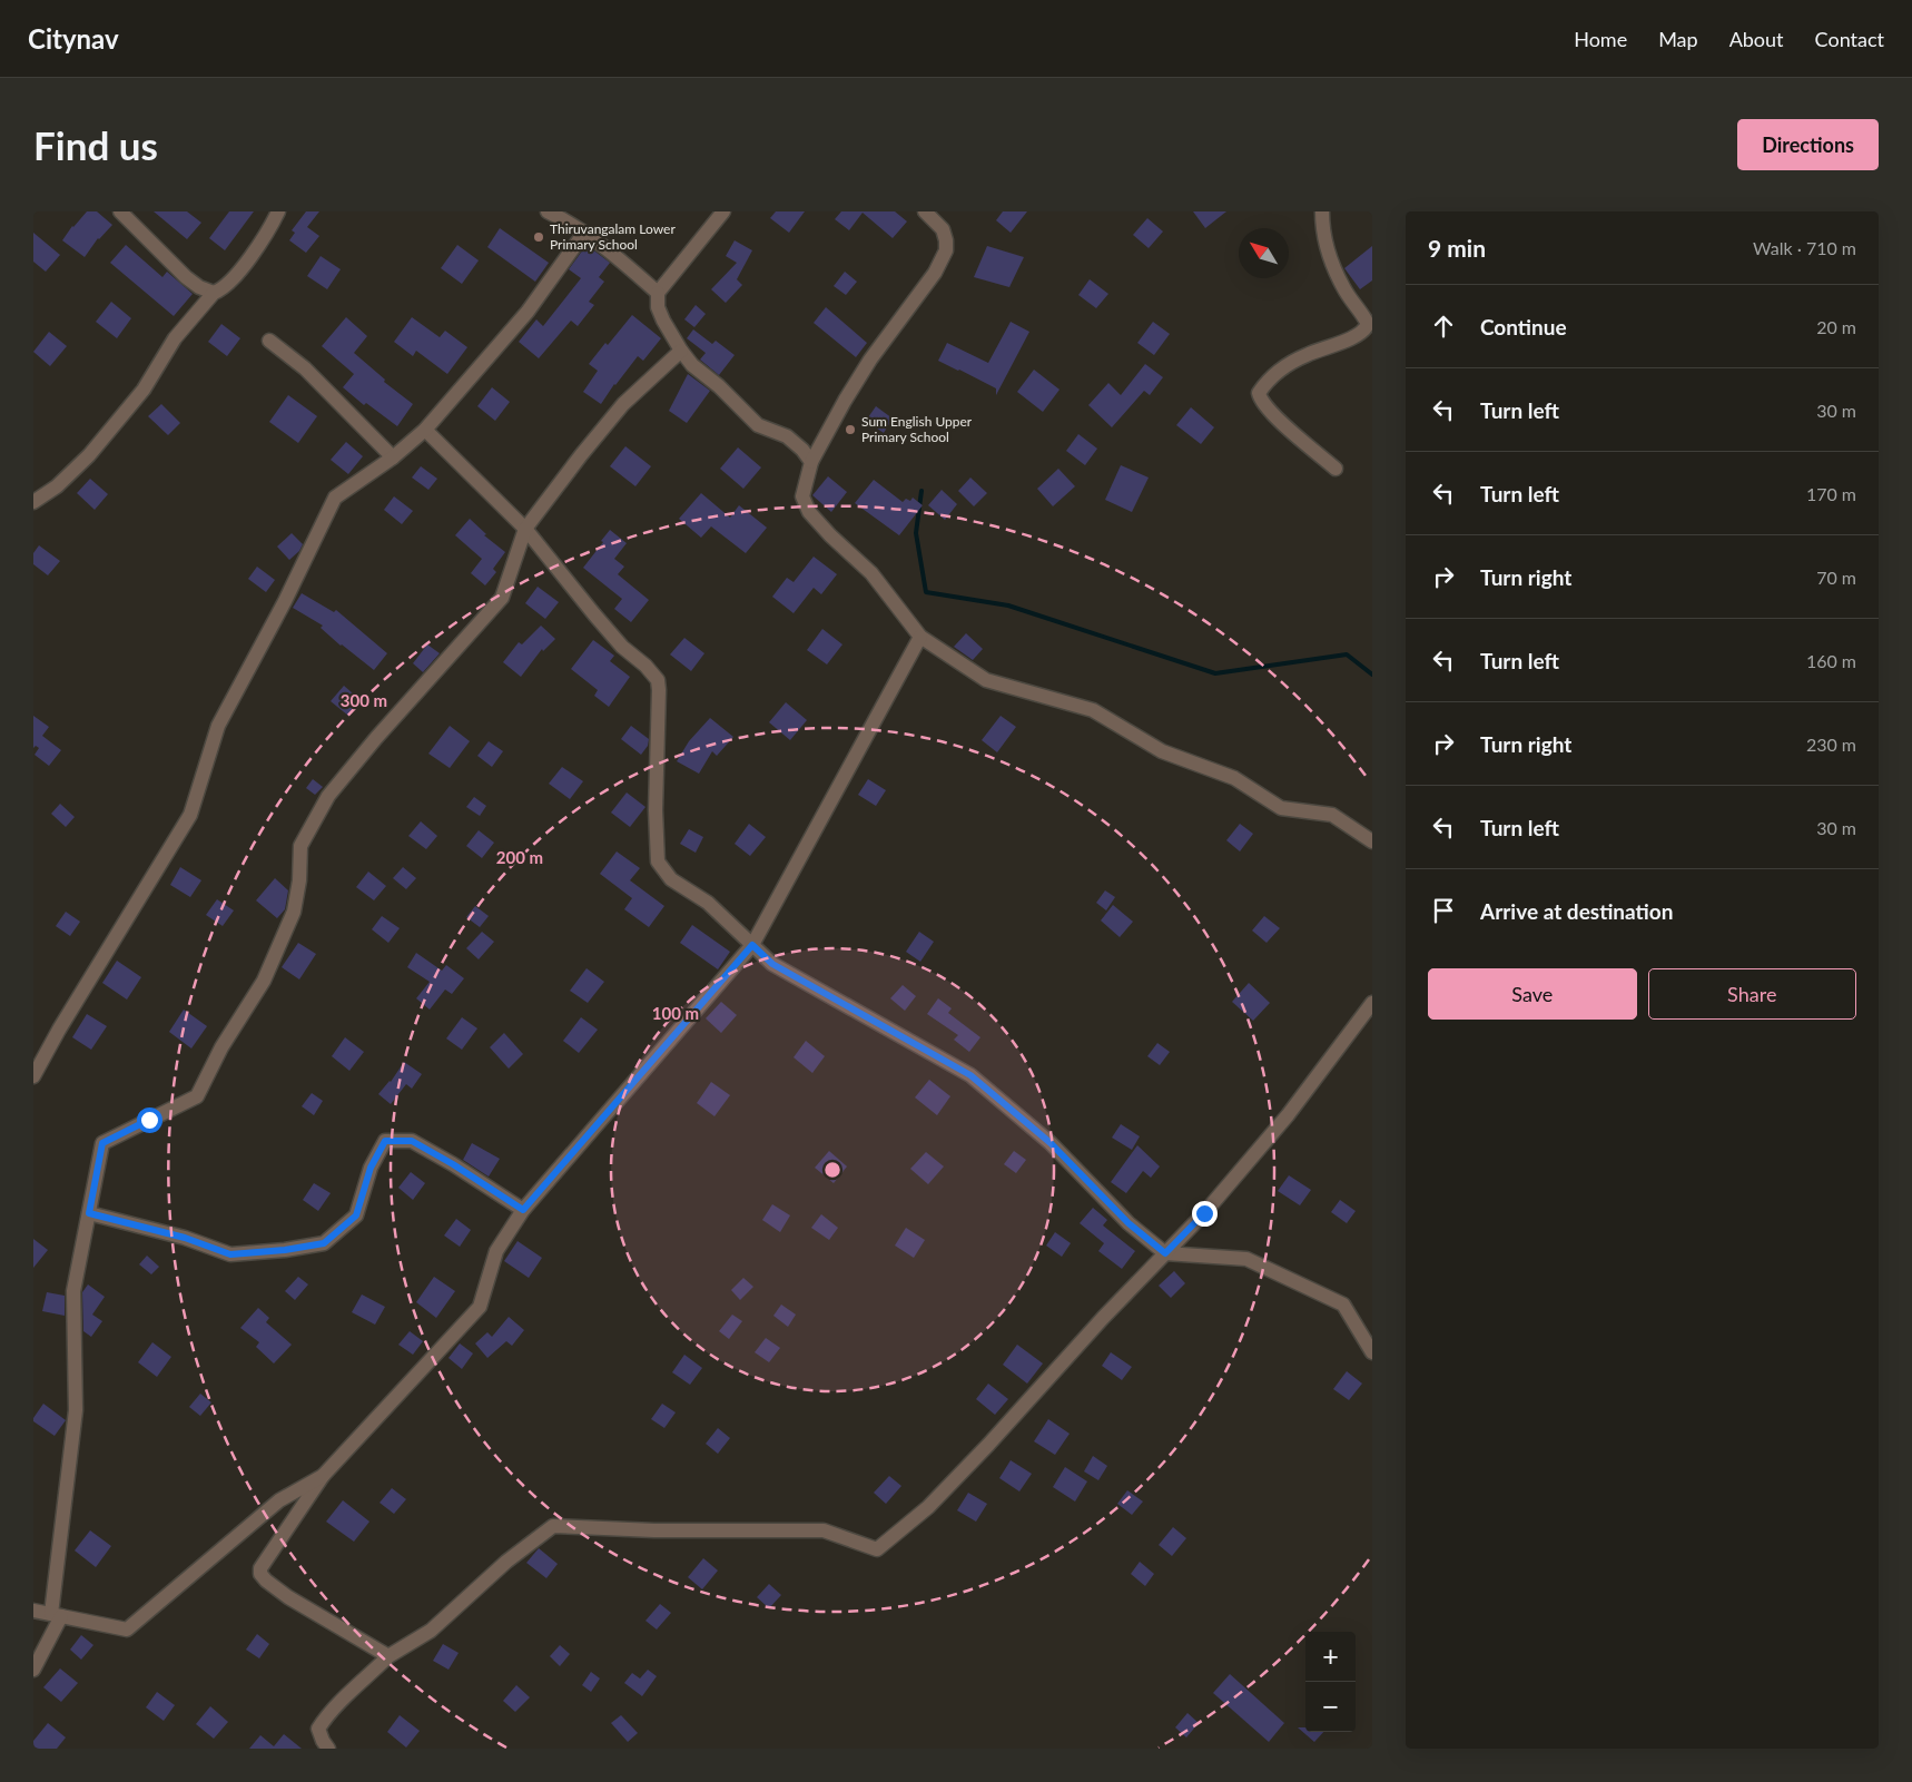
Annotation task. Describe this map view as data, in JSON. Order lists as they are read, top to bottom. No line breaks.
{"places":["Thiruvangalam Lower Primary School","Sum English Upper Primary School"],"north":"top left","page":{"header":"Citynav","nav":["Home","Map","About","Contact"],"buttons":["Directions",["Save","Share"]],"title":"Find us","heading":["9 min","Walk · 710 m"],"list":[["Continue","20 m"],["Turn left","30 m"],["Turn left","170 m"],["Turn right","70 m"],["Turn left","160 m"],["Turn right","230 m"],["Turn left","30 m"],"Arrive at destination"],"map_buttons":["+","−"]},"rings":["300 m","200 m","100 m"]}
